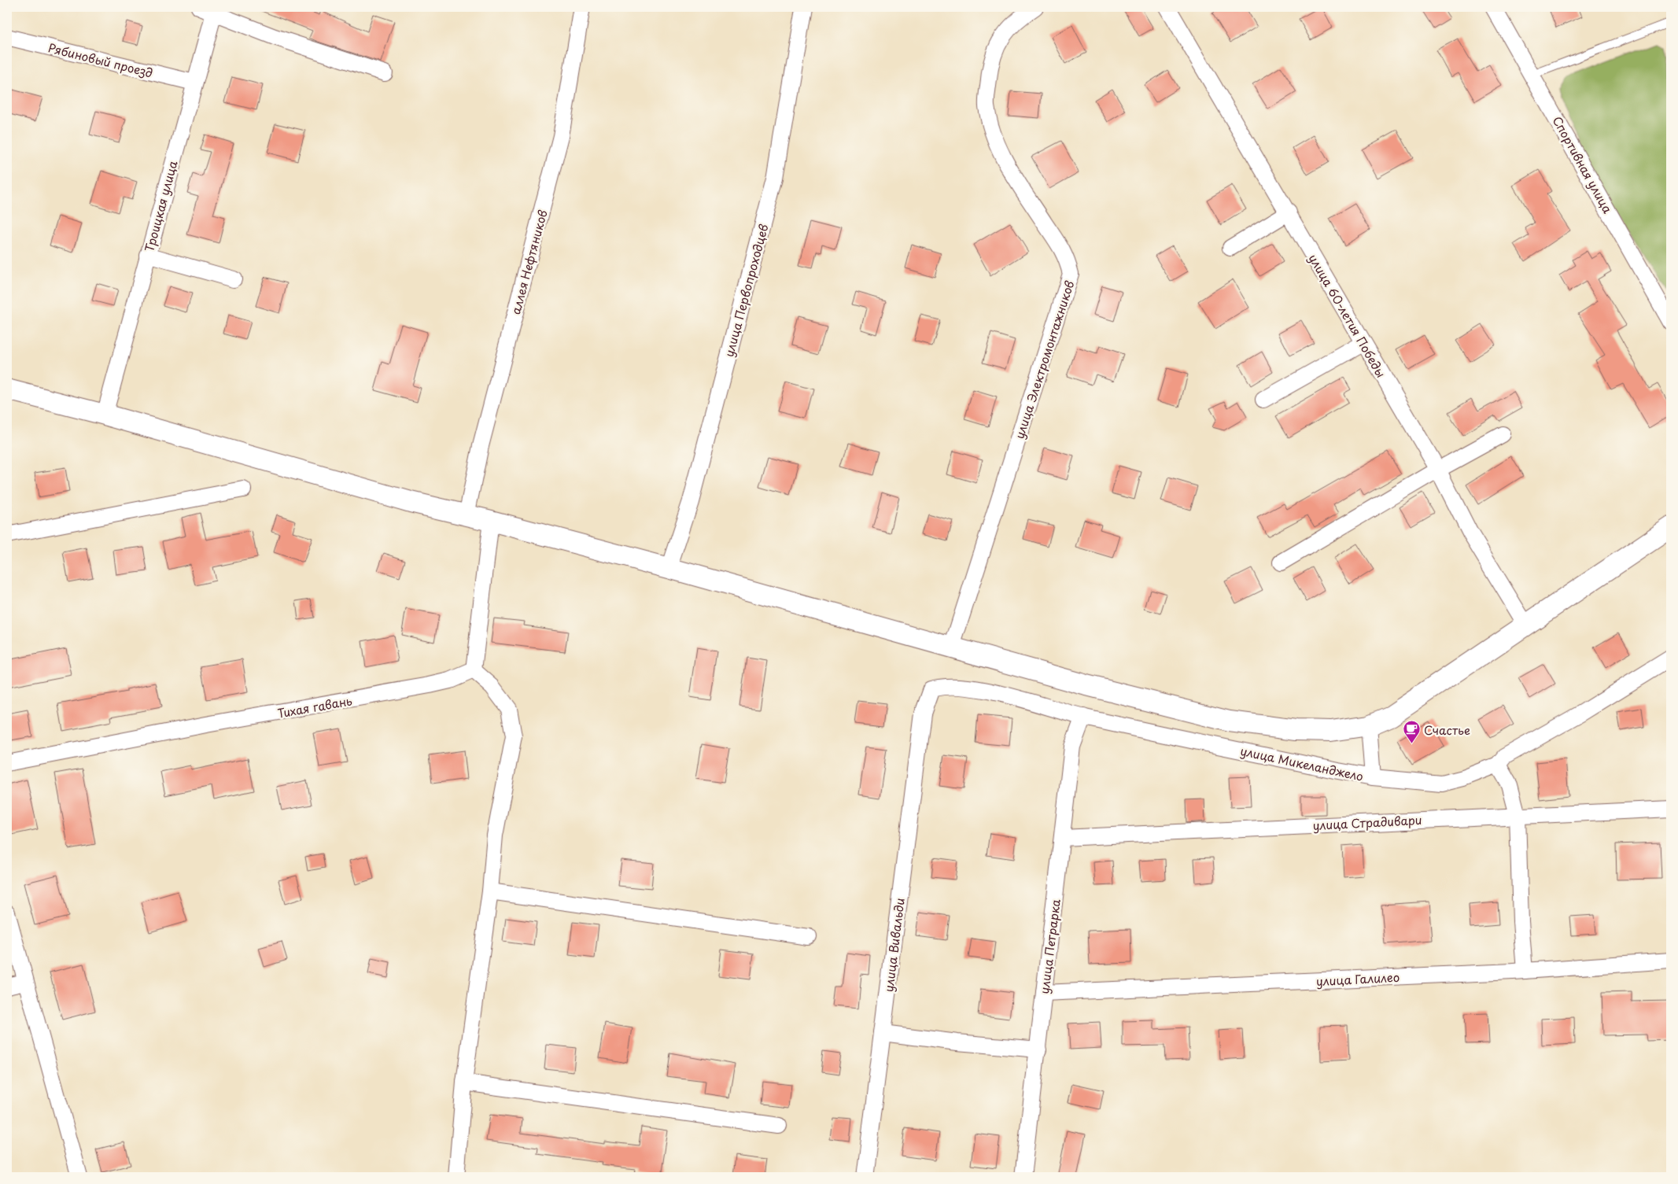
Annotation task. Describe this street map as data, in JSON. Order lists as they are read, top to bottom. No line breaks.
{"streets":{"street":["Рябиновый проезд","Спортивная улица","Троицкая улица","аллея Нефтяников","улица Первопроходцев","улица 60-летия Победы","улица Электромонтажников","Тихая гавань","улица Микеланджело","улица Страдивари","улица Вивальди","улица Петрарка","улица Галилео"]},"crossings":[["Рябиновый проезд","Троицкая улица"],["улица Микеланджело","улица Вивальди"],["улица Микеланджело","улица Петрарка"],["улица Страдивари","улица Петрарка"],["улица Петрарка","улица Галилео"]],"places":{"cafe":["Счастье"]}}
